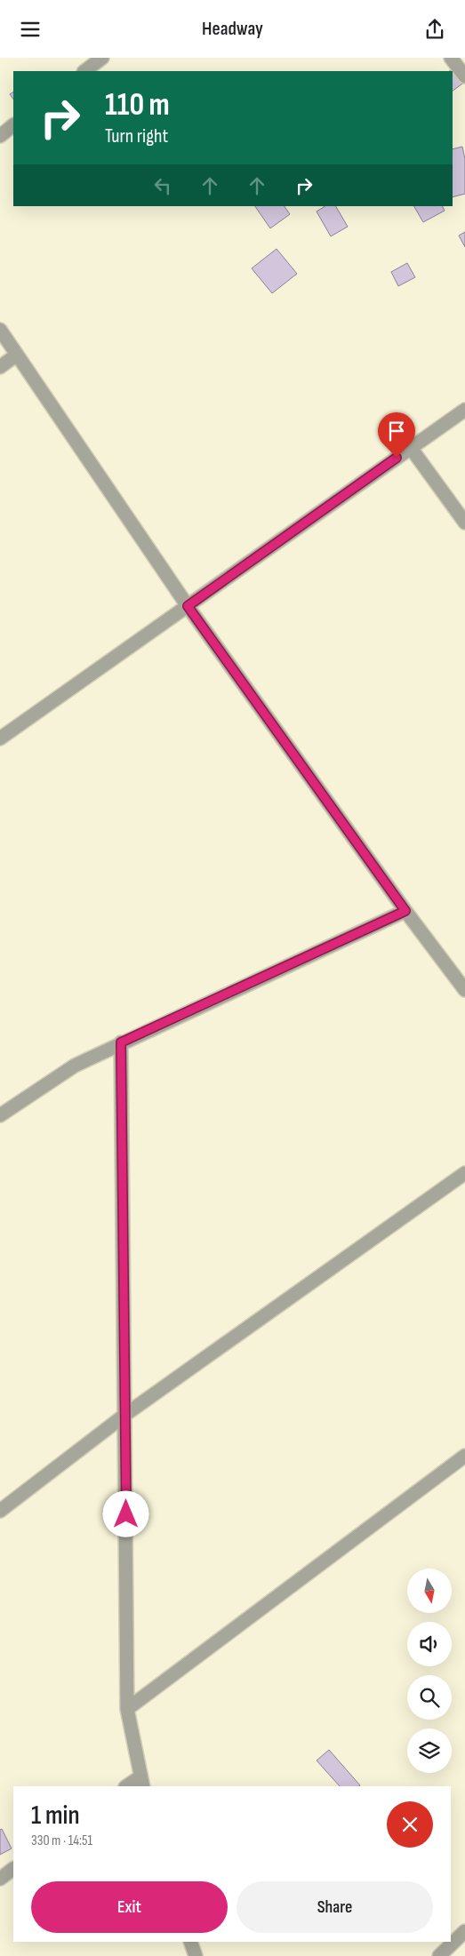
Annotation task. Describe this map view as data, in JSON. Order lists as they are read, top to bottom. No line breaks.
{"north":"bottom","page":{"header":"Headway","turn":["110 m","Turn right"],"heading":["1 min","330 m · 14:51"],"buttons":["Exit","Share"]}}
